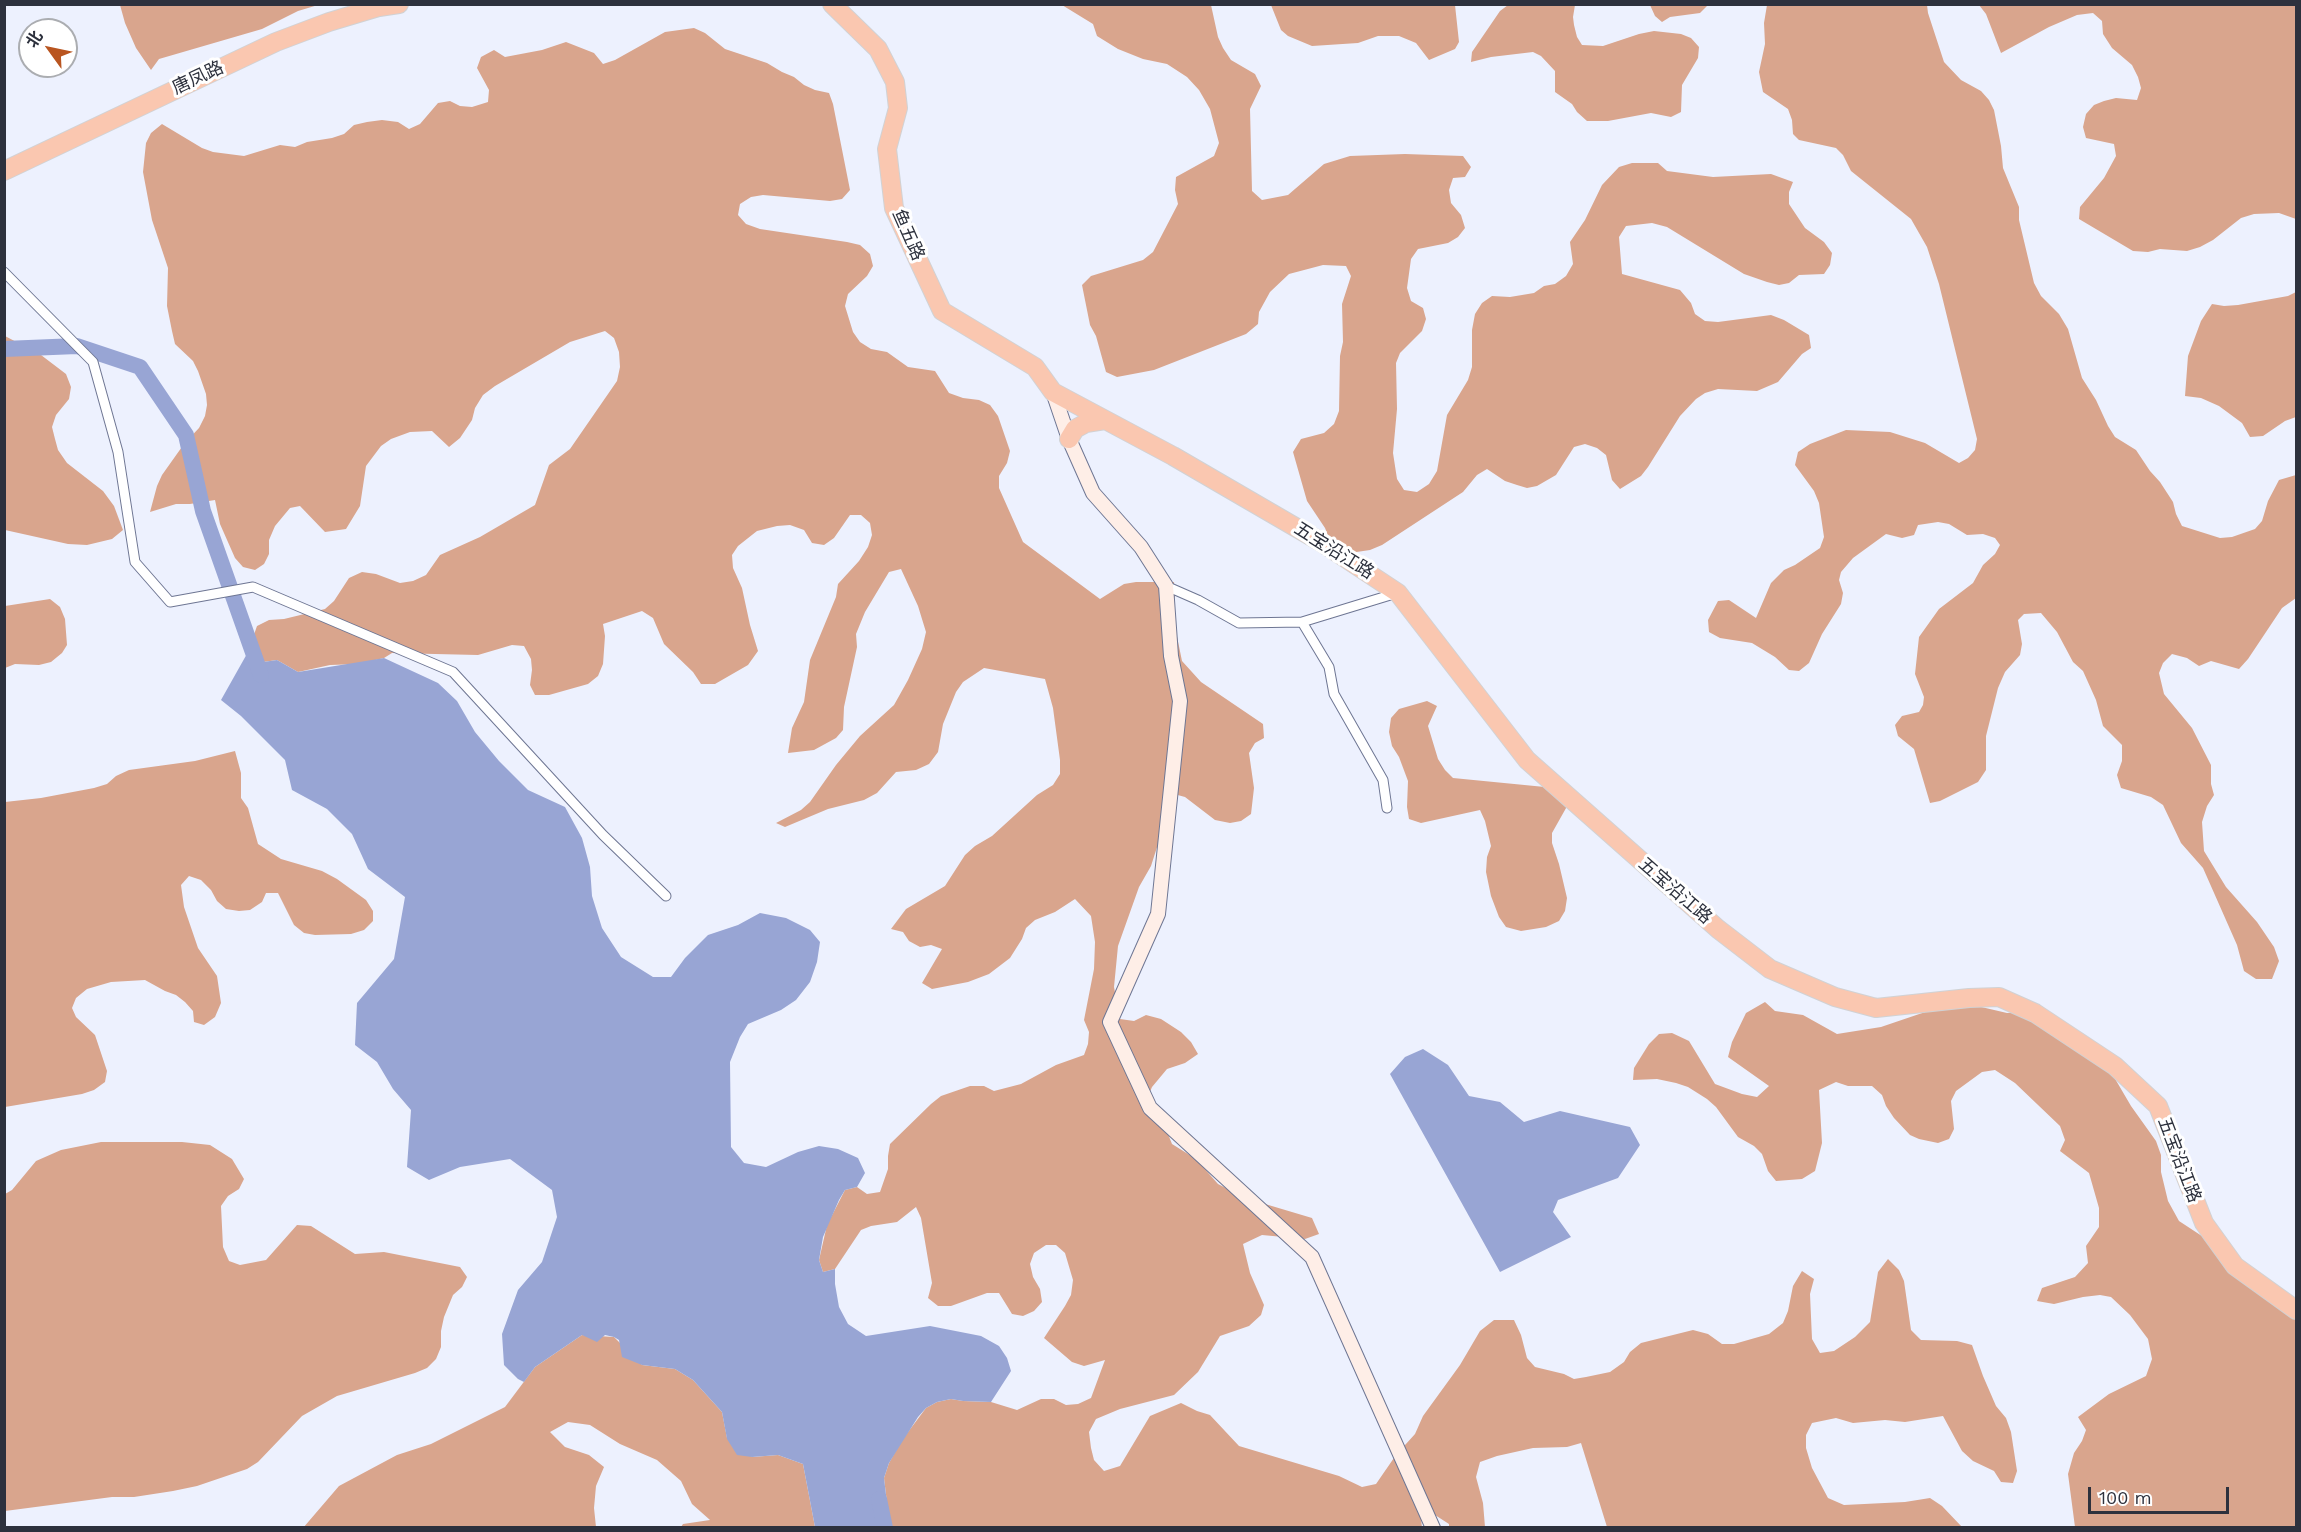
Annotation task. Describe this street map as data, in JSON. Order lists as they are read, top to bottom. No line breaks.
{"streets":{"highway":["唐凤路","鱼五路","五宝沿江路"]},"crossings":[["鱼五路","五宝沿江路"]],"scale_bar":"100 m","north":"top left"}
